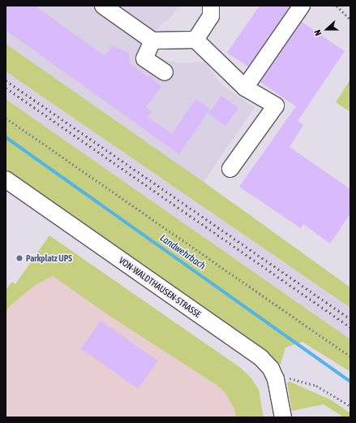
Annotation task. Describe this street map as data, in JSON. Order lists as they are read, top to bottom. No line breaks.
{"streets":{"street":["VON-WALDTHAUSEN-STRASSE"]},"water":["Landwehrbach"],"places":["Parkplatz UPS"],"north":"left"}
